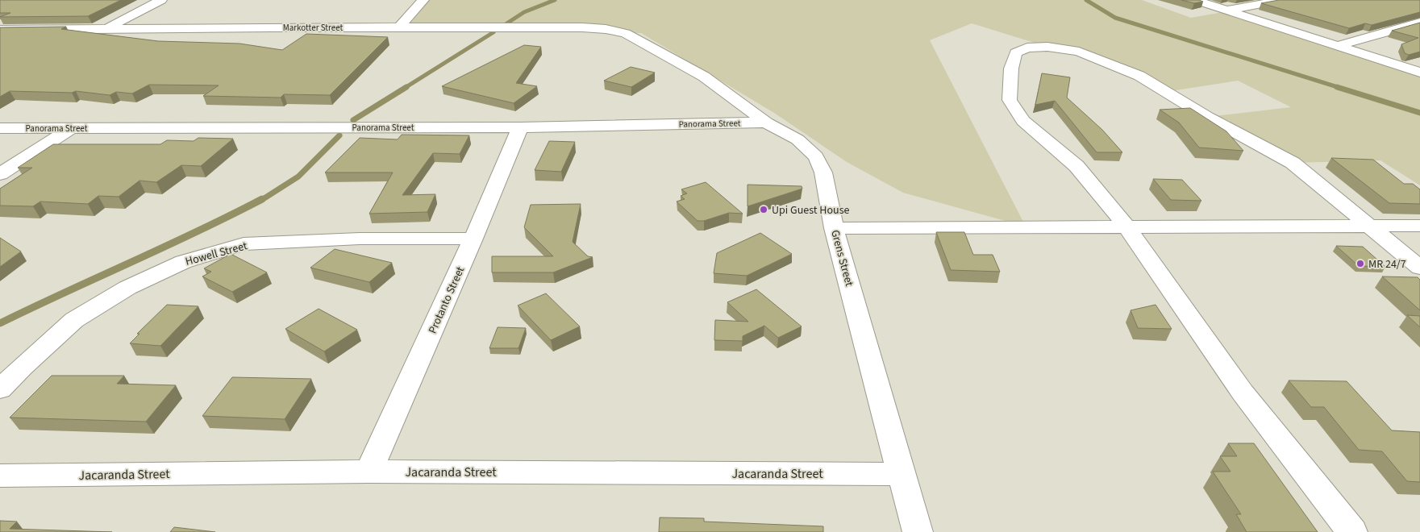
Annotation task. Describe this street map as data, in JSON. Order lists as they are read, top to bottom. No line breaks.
{"streets":{"street":["Markotter Street","Panorama Street","Howell Street","Grens Street","Protanto Street","Jacaranda Street"]},"crossings":[["Markotter Street","Grens Street"],["Panorama Street","Grens Street"],["Panorama Street","Protanto Street"],["Howell Street","Protanto Street"],["Grens Street","Jacaranda Street"],["Protanto Street","Jacaranda Street"]],"places":["Upi Guest House","MR 24/7"]}
